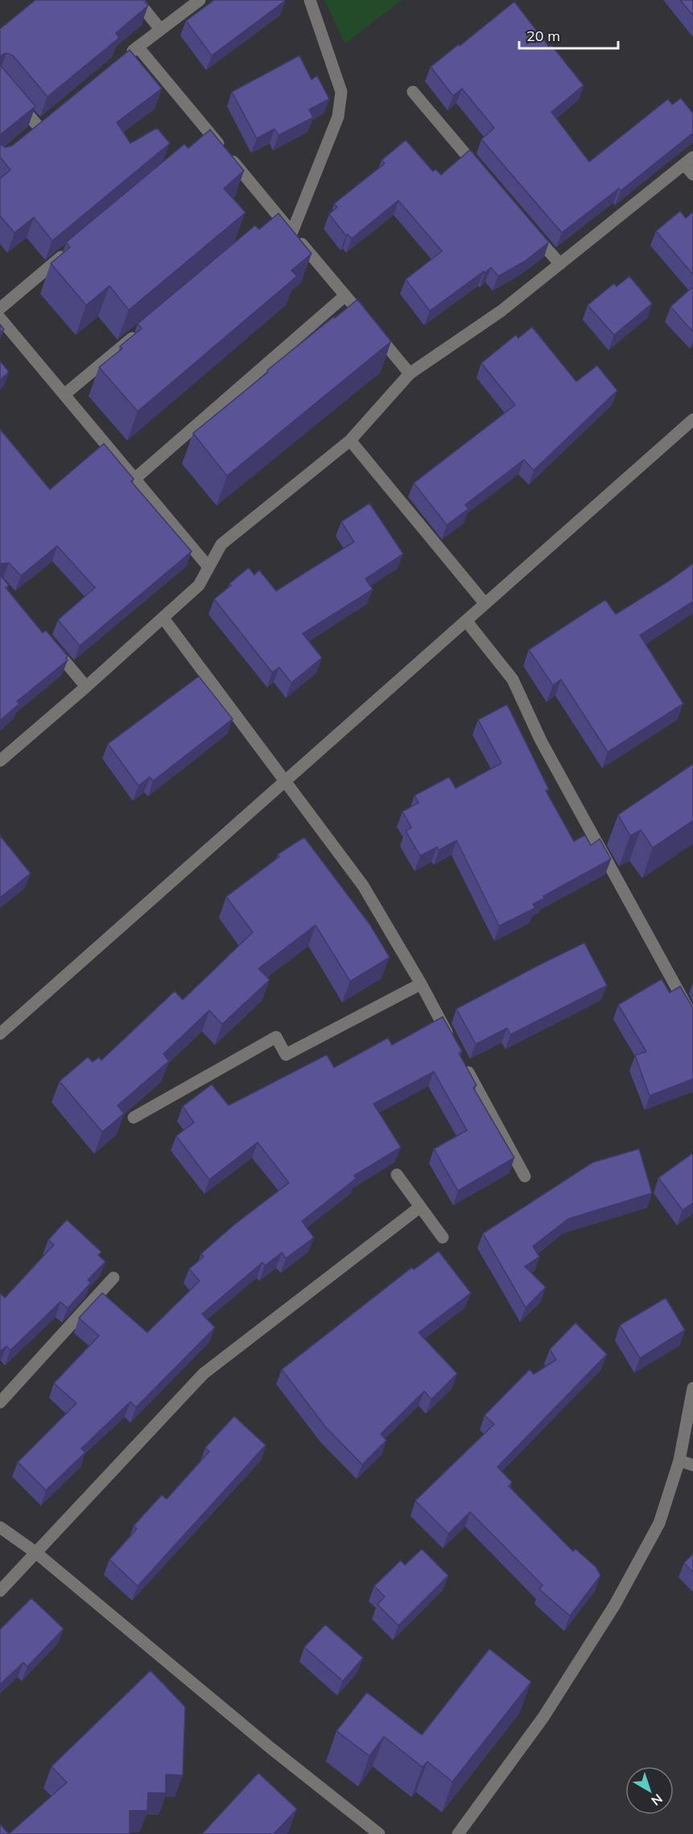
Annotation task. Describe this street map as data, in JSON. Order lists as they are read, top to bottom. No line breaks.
{"scale_bar":"20 m","north":"bottom right"}
